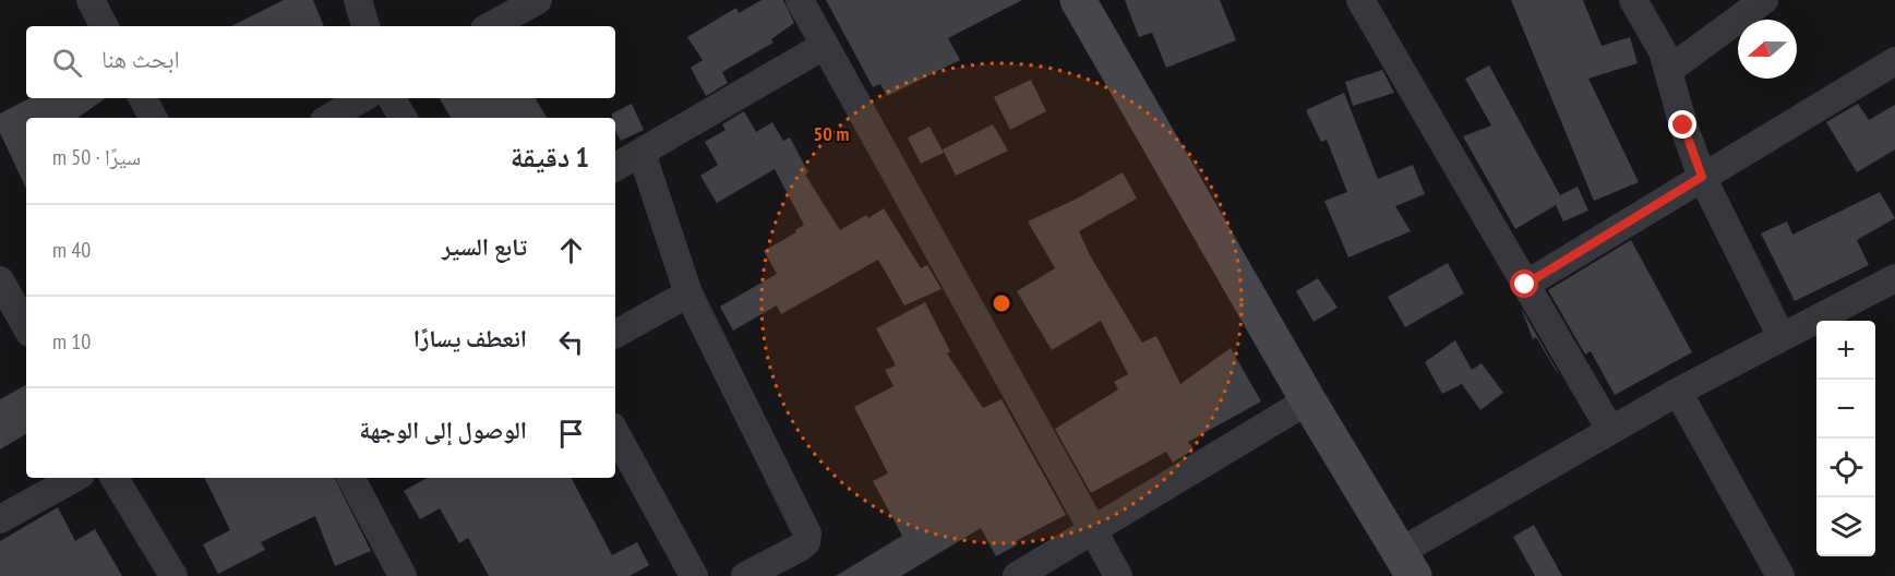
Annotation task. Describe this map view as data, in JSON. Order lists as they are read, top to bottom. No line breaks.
{"north":"left","page":{"search":"ابحث هنا","heading":["1 دقيقة","سيرًا · 50 m"],"list":[["تابع السير","40 m"],["انعطف يسارًا","10 m"],"الوصول إلى الوجهة"],"map_buttons":["+","−"]},"rings":["50 m"]}
